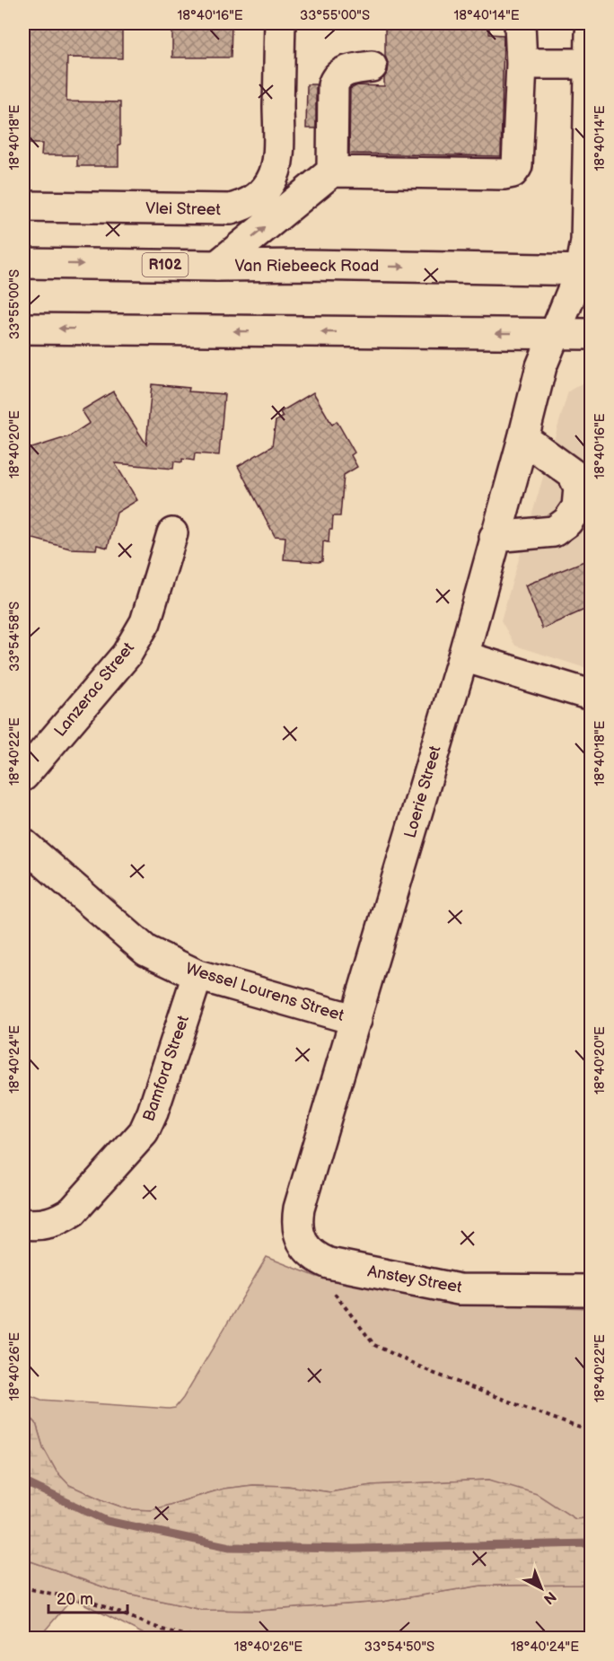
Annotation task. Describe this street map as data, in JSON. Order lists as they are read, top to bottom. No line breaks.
{"streets":{"street":["Vlei Street","R102","Van Riebeeck Road","Lanzerac Street","Loerie Street","Wessel Lourens Street","Bamford Street","Anstey Street"]},"crossings":[["Van Riebeeck Road","Loerie Street"],["Loerie Street","Wessel Lourens Street"],["Loerie Street","Anstey Street"],["Wessel Lourens Street","Bamford Street"]],"scale_bar":"20 m","north":"bottom right","coordinates":["18°40'16\"E","33°55'00\"S","18°40'14\"E","18°40'18\"E","18°40'20\"E","33°54'58\"S","18°40'22\"E","18°40'24\"E","18°40'26\"E","33°54'50\"S"]}
